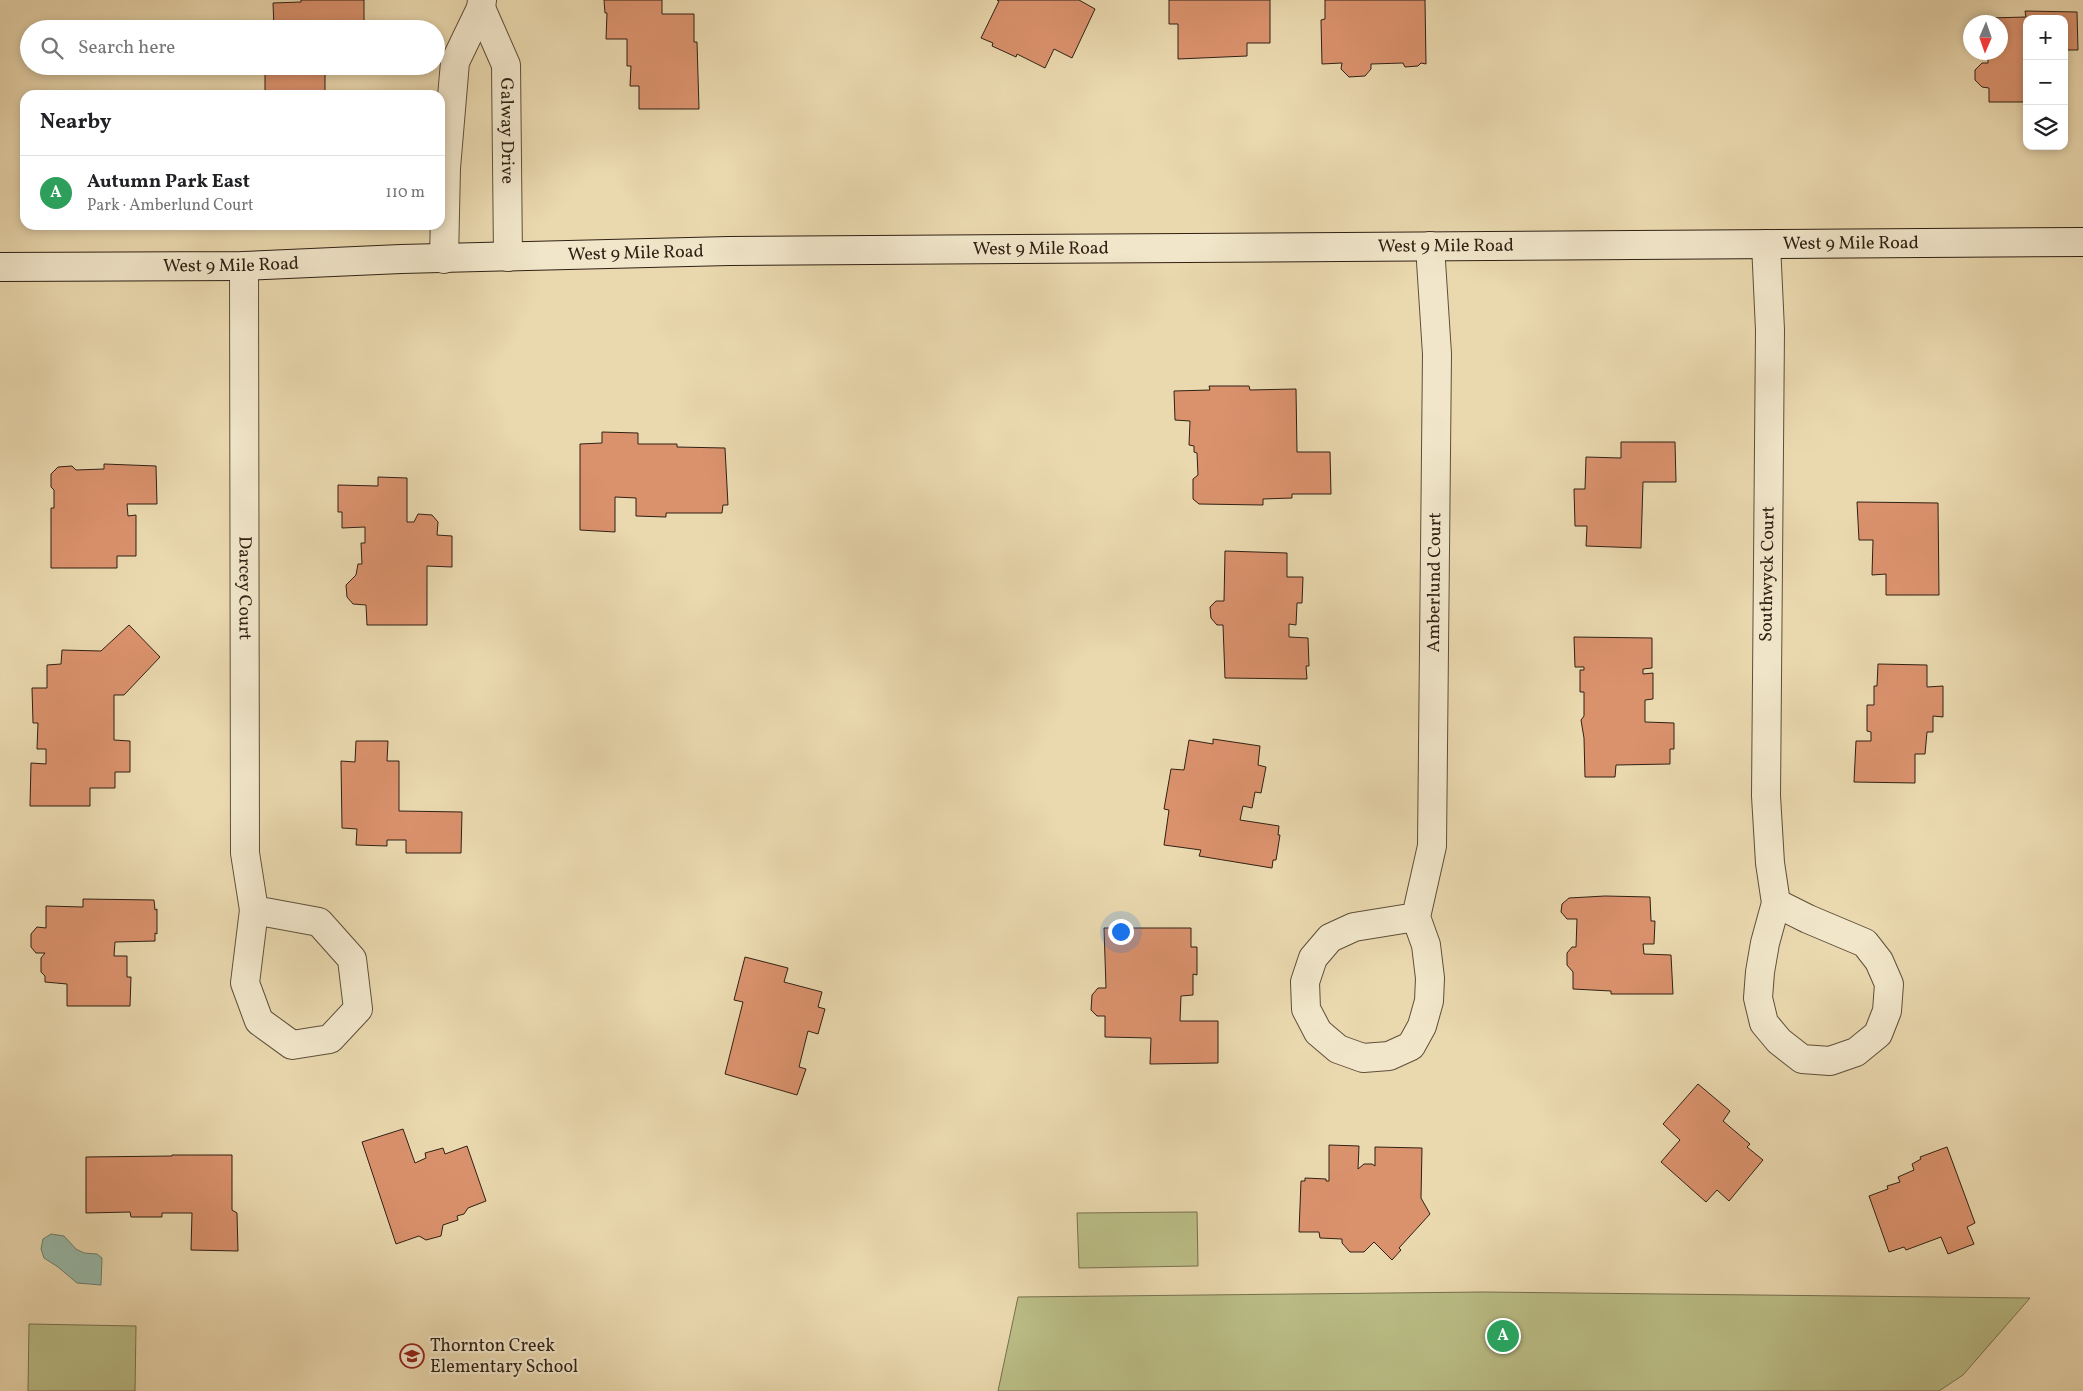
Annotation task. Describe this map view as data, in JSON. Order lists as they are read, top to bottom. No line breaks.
{"streets":{"street":["Galway Drive","West 9 Mile Road","Southwyck Court","Amberlund Court","Darcey Court"]},"crossings":[["Galway Drive","West 9 Mile Road"],["West 9 Mile Road","Southwyck Court"],["West 9 Mile Road","Amberlund Court"],["West 9 Mile Road","Darcey Court"]],"places":{"school or university":["Thornton Creek Elementary School"]},"north":"bottom","page":{"map_buttons":["+","−"],"search":"Search here","heading":"Nearby","list":[{"mark":"A","name":"Autumn Park East","note":"Park · Amberlund Court","value":"110 m"}],"pins":"A"}}
